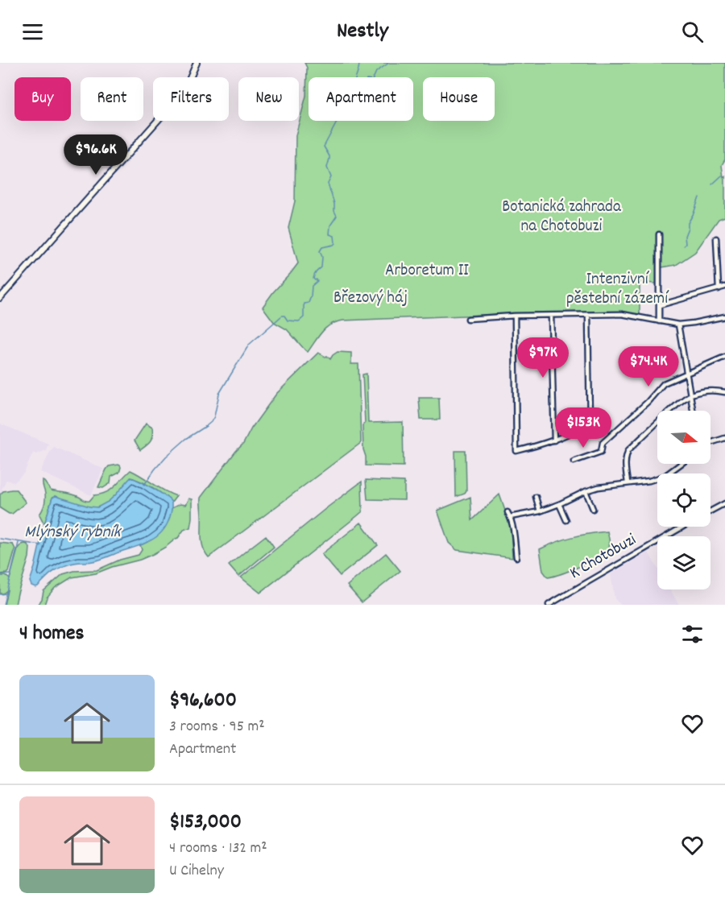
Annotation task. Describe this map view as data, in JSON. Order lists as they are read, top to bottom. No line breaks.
{"streets":{"street":["K Chotobuzi"]},"water":["Mlýnský rybník"],"parks":["Botanická zahrada na Chotobuzi","Arboretum II","Intenzivní pěstební zázemí","Březový háj"],"north":"right","page":{"header":"Nestly","chip":["Buy","Rent","Filters","New","Apartment","House"],"price":["$96.6K","$97K","$74.4K","$153K"],"heading":"4 homes","list":[{"name":"$96,600","note":"3 rooms · 95 m² · Apartment"},{"name":"$153,000","note":"4 rooms · 132 m² · U Cihelny"}]}}
